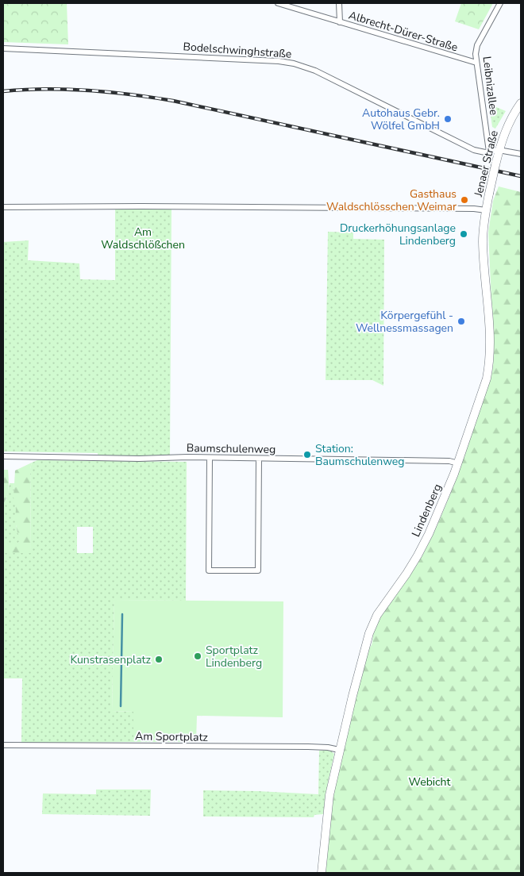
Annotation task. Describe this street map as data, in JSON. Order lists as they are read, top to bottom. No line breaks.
{"streets":{"main road":["Jenaer Straße","Lindenberg"],"street":["Albrecht-Dürer-Straße","Bodelschwinghstraße","Leibnizallee","Baumschulenweg","Am Sportplatz"]},"crossings":[["Albrecht-Dürer-Straße","Leibnizallee"],["Bodelschwinghstraße","Leibnizallee"],["Bodelschwinghstraße","Jenaer Straße"],["Jenaer Straße","Lindenberg"],["Baumschulenweg","Lindenberg"],["Lindenberg","Am Sportplatz"]],"parks":["Am Waldschlößchen","Webicht"],"places":["Autohaus Gebr. Wölfel GmbH","Gasthaus Waldschlösschen Weimar","Druckerhöhungsanlage Lindenberg","Körpergefühl - Wellnessmassagen","Station: Baumschulenweg","Sportplatz Lindenberg","Kunstrasenplatz"]}
